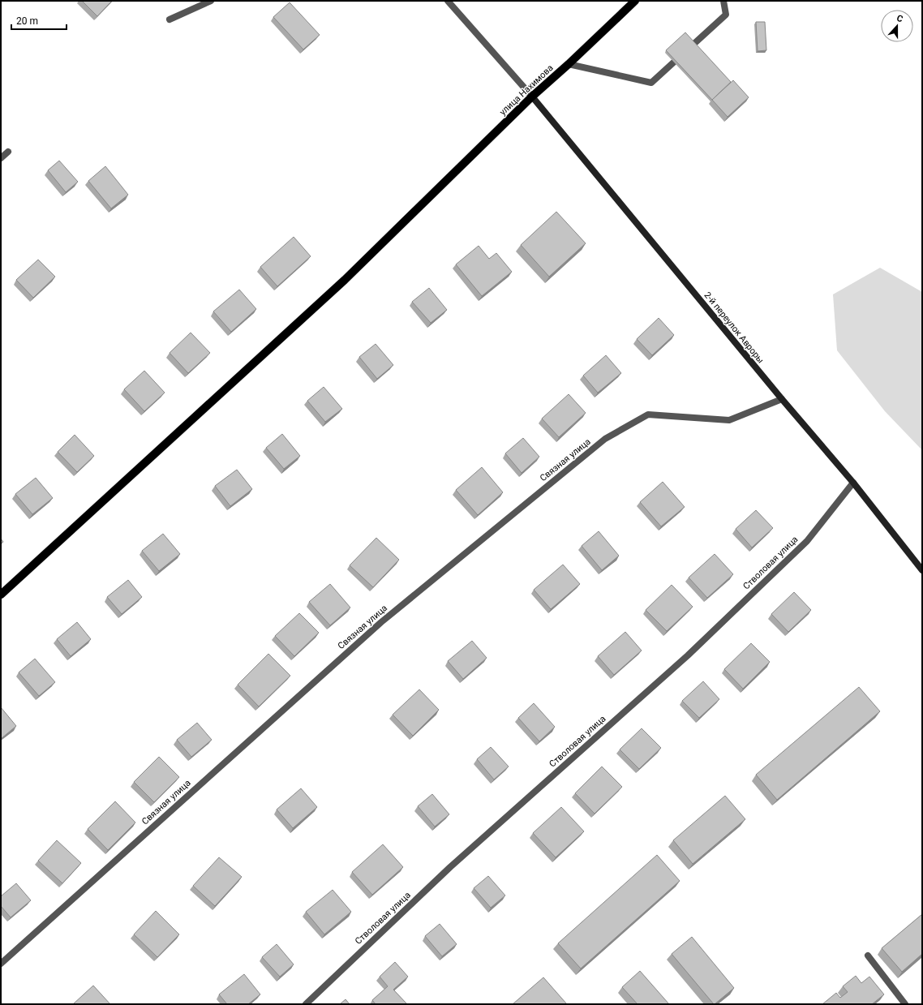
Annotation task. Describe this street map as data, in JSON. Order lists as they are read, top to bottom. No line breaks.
{"streets":{"main road":["улица Нахимова"],"street":["2-й переулок Авроры","Связная улица","Стволовая улица"]},"crossings":[["улица Нахимова","2-й переулок Авроры"],["2-й переулок Авроры","Связная улица"],["2-й переулок Авроры","Стволовая улица"]],"scale_bar":"20 m","north":"top"}
